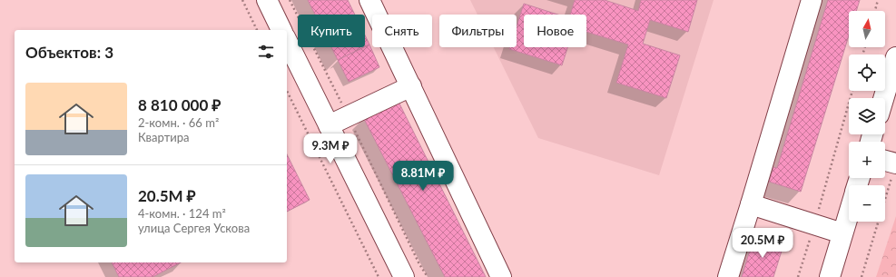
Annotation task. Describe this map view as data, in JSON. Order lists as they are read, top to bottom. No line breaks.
{"north":"top","page":{"map_buttons":["+","−"],"chip":["Купить","Снять","Фильтры","Новое"],"heading":"Объектов: 3","list":[{"name":"8 810 000 ₽","note":"2-комн. · 66 m² · Квартира"},{"name":"20.5M ₽","note":"4-комн. · 124 m² · улица Сергея Ускова"}],"price":["9.3M ₽","8.81M ₽","20.5M ₽"]}}
